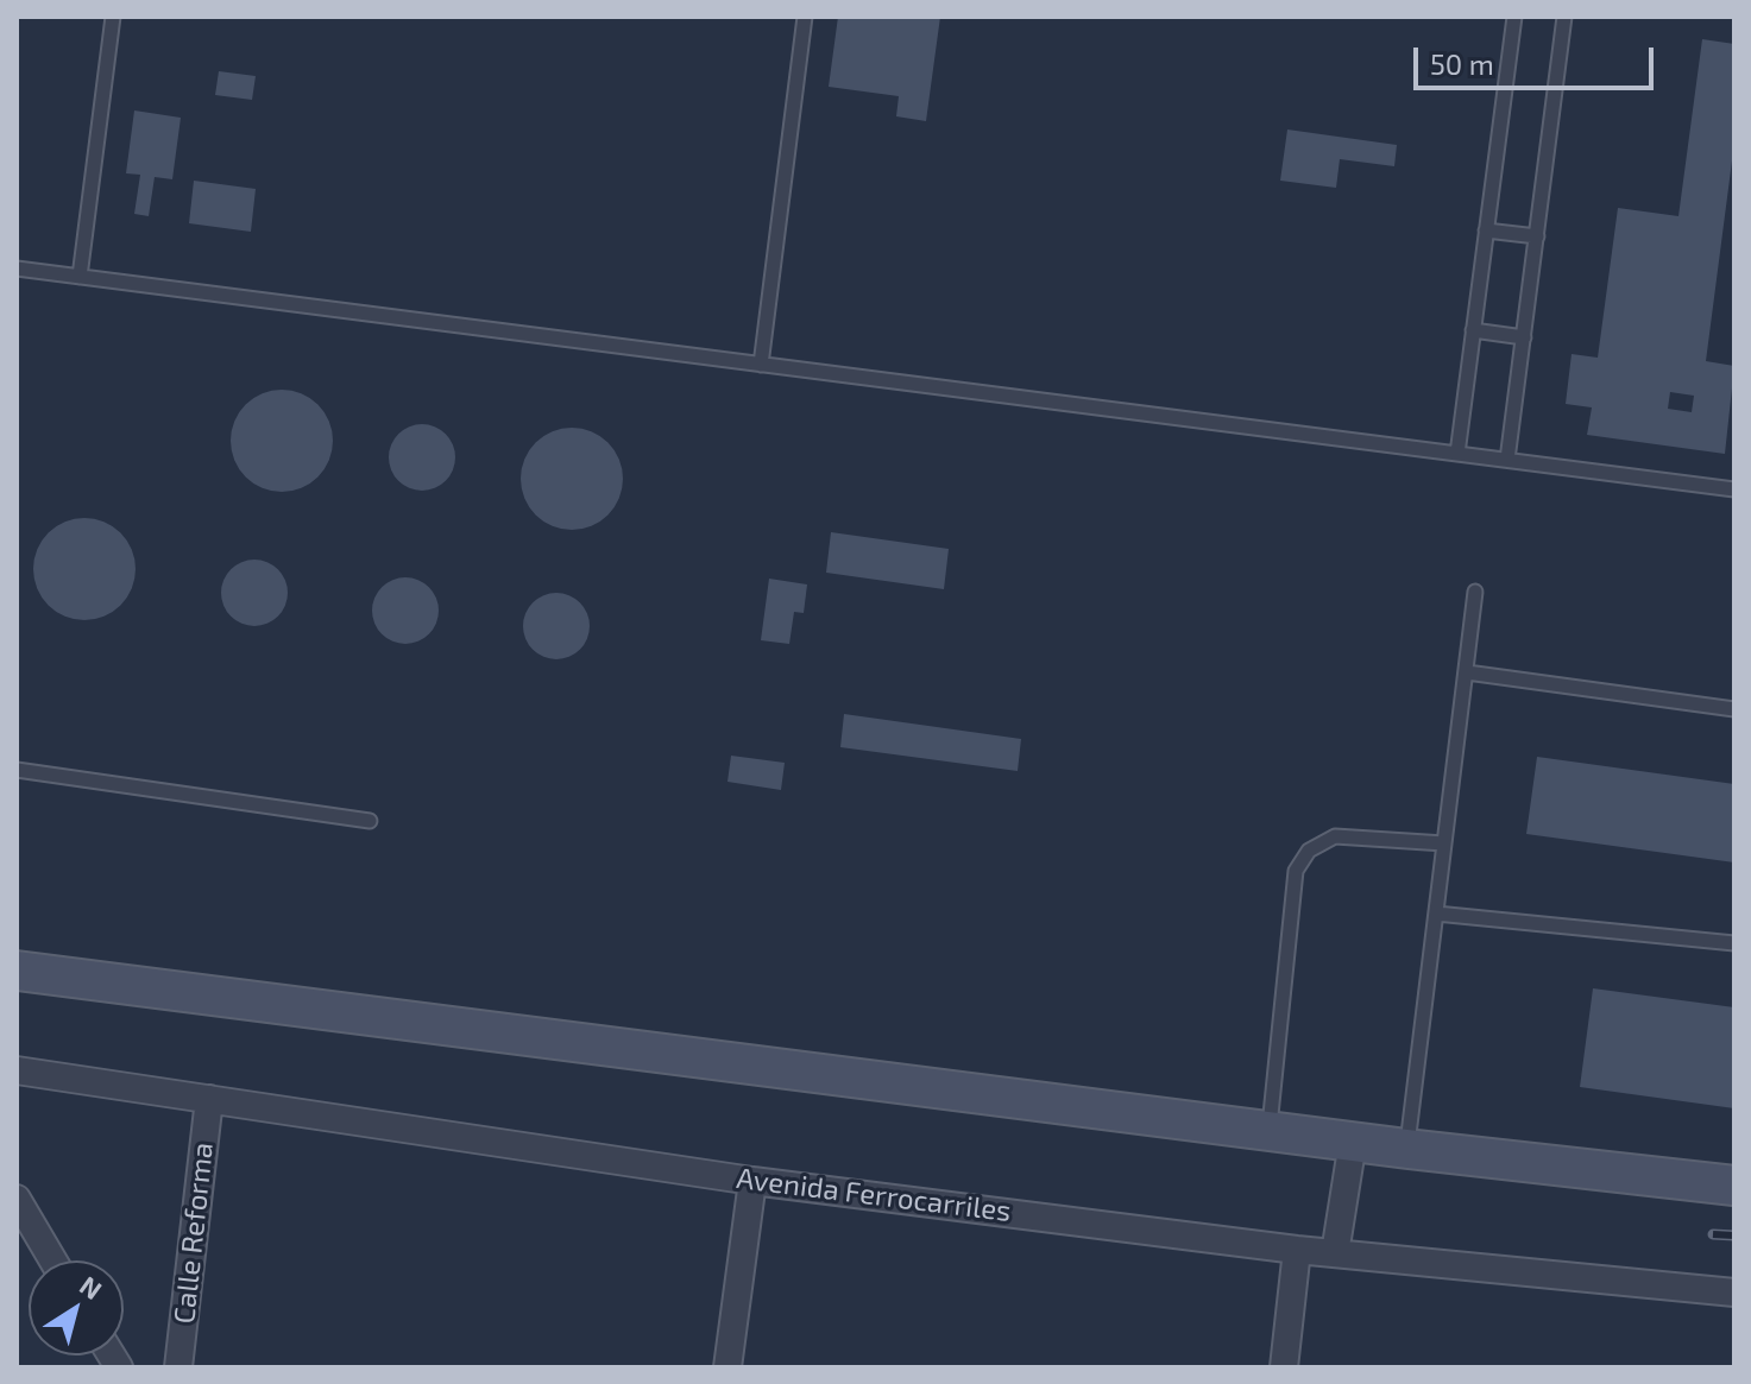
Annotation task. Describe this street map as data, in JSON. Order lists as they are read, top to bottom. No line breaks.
{"streets":{"street":["Avenida Ferrocarriles","Calle Reforma"]},"crossings":[["Avenida Ferrocarriles","Calle Reforma"]],"scale_bar":"50 m","north":"top right"}
